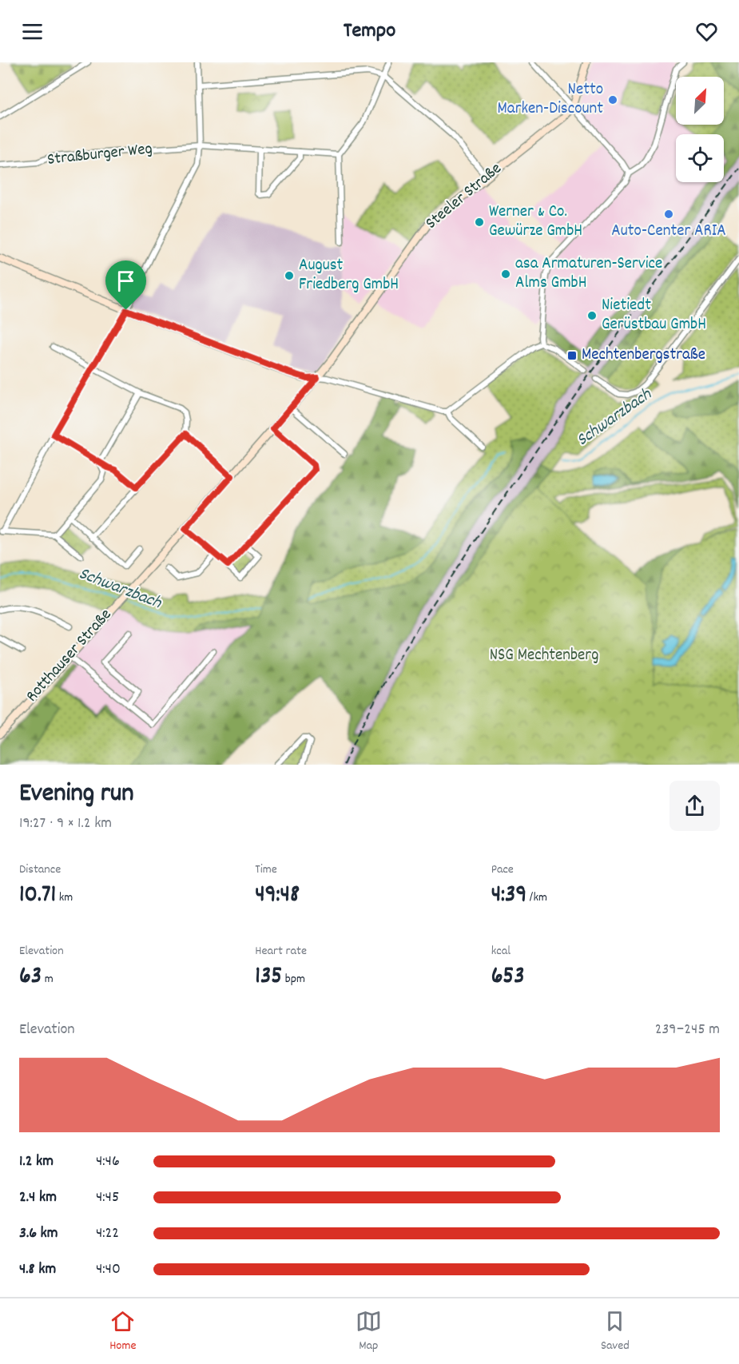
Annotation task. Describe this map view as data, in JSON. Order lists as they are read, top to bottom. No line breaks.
{"streets":{"main road":["Steeler Straße","Rotthauser Straße"],"street":["Straßburger Weg"]},"crossings":[["Steeler Straße","Rotthauser Straße"]],"water":["Schwarzbach"],"parks":["NSG Mechtenberg"],"places":{"other":["Netto Marken-Discount","Auto-Center ARIA","Werner & Co. Gewürze GmbH","asa Armaturen-Service Alms GmbH","August Friedberg GmbH","Nietiedt Gerüstbau GmbH"],"transit":["Mechtenbergstraße"]},"north":"top right","page":{"header":"Tempo","heading":["Evening run","19:27 · 9 × 1.2 km"],"stats":[["Distance","10.71 km"],["Time","49:48"],["Pace","4:39 /km"],["Elevation","63 m"],["Heart rate","135 bpm"],["kcal","653"]],"chart":["Elevation","239–245 m"],"list":[{"name":"1.2 km","note":"4:46"},{"name":"2.4 km","note":"4:45"},{"name":"3.6 km","note":"4:22"},{"name":"4.8 km","note":"4:40"}],"tabs":["Home","Map","Saved"]}}
